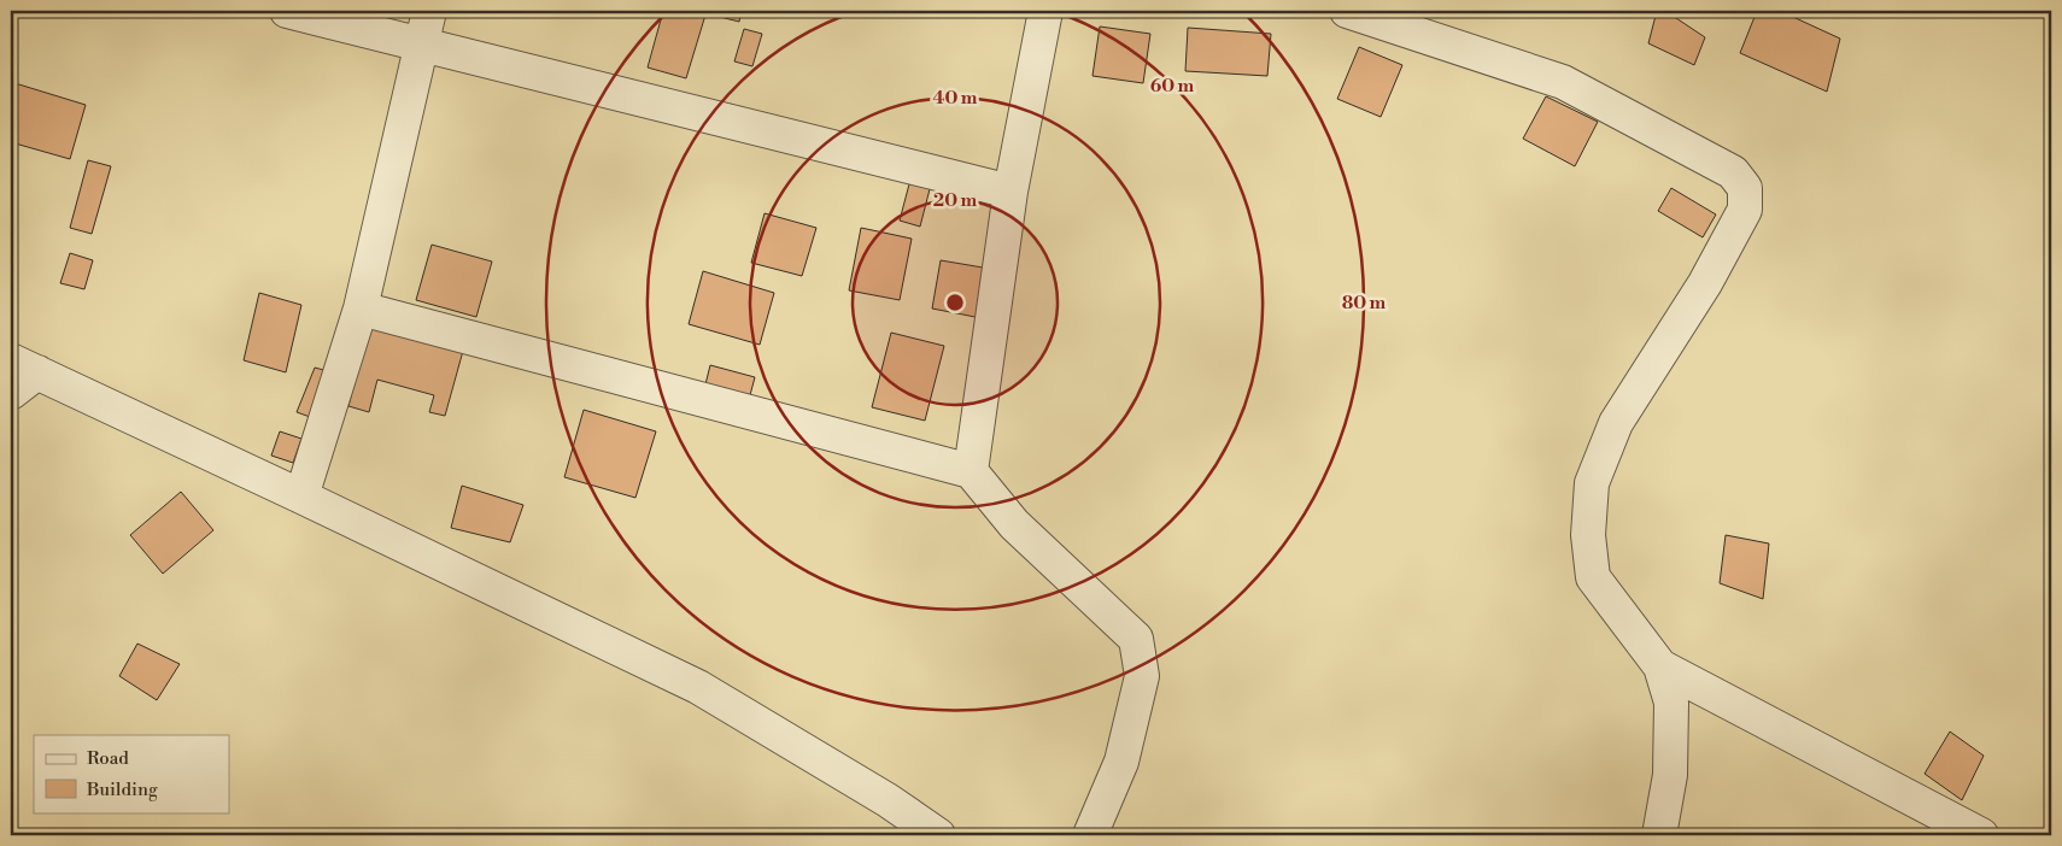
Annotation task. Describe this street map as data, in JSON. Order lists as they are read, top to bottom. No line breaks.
{"legend":["Road","Building"],"rings":["60 m","40 m","20 m","80 m"]}
